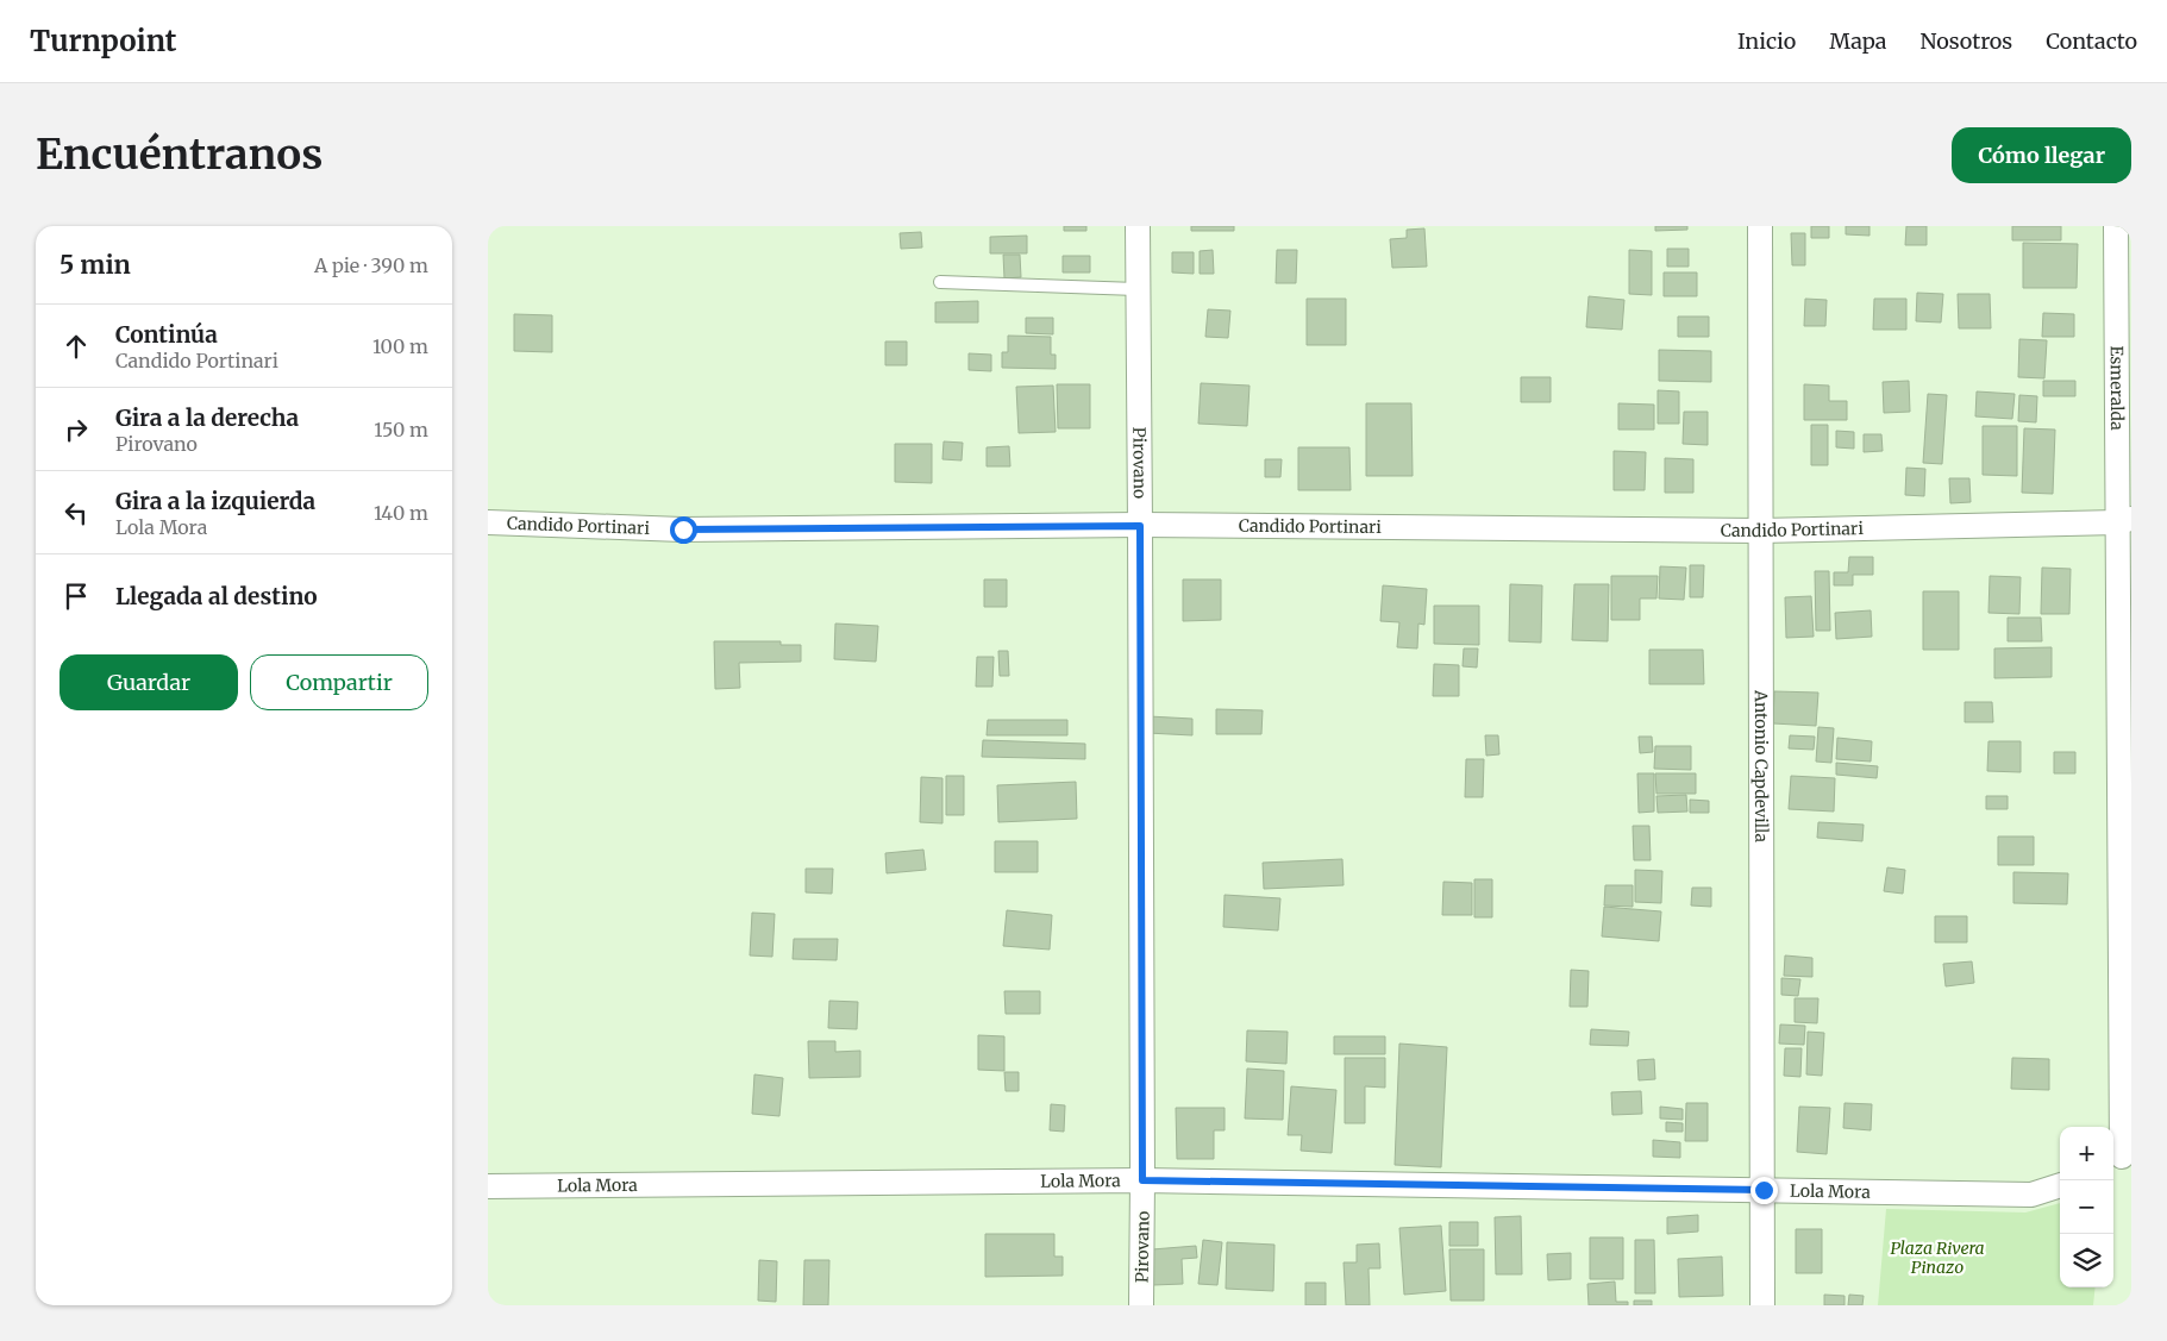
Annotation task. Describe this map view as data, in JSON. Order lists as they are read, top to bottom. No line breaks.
{"streets":{"street":["Esmeralda","Pirovano","Candido Portinari","Antonio Capdevilla","Lola Mora"]},"crossings":[["Esmeralda","Candido Portinari"],["Pirovano","Candido Portinari"],["Pirovano","Lola Mora"],["Candido Portinari","Antonio Capdevilla"],["Antonio Capdevilla","Lola Mora"]],"parks":["Plaza Rivera Pinazo"],"page":{"header":"Turnpoint","nav":["Inicio","Mapa","Nosotros","Contacto"],"buttons":["Cómo llegar",["Guardar","Compartir"]],"title":"Encuéntranos","heading":["5 min","A pie · 390 m"],"list":[["Continúa","Candido Portinari","100 m"],["Gira a la derecha","Pirovano","150 m"],["Gira a la izquierda","Lola Mora","140 m"],"Llegada al destino"],"map_buttons":["+","−"]}}
